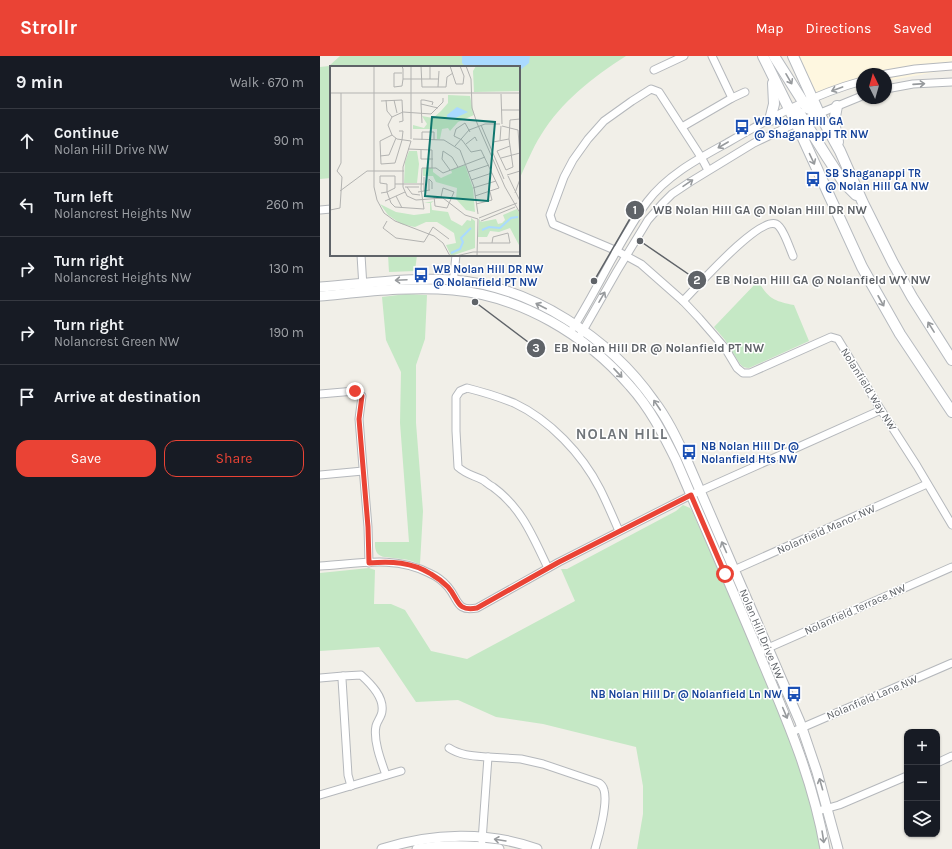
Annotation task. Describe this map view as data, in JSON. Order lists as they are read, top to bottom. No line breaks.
{"streets":{"street":["Nolanfield Way NW","Nolanfield Manor NW","Nolanfield Terrace NW","Nolan Hill Drive NW","Nolanfield Lane NW"]},"crossings":[["Nolanfield Way NW","Nolanfield Manor NW"],["Nolanfield Manor NW","Nolan Hill Drive NW"],["Nolanfield Terrace NW","Nolan Hill Drive NW"],["Nolan Hill Drive NW","Nolanfield Lane NW"]],"districts":["NOLAN HILL"],"places":{"bus stop":["WB Nolan Hill GA @ Shaganappi TR NW","SB Shaganappi TR @ Nolan Hill GA NW","WB Nolan Hill DR NW @ Nolanfield PT NW","NB Nolan Hill Dr @ Nolanfield Hts NW","NB Nolan Hill Dr @ Nolanfield Ln NW"],"other":["EB Nolan Hill GA @ Nolanfield WY NW","WB Nolan Hill GA @ Nolan Hill DR NW","EB Nolan Hill DR @ Nolanfield PT NW"]},"north":"top","page":{"header":"Strollr","nav":["Map","Directions","Saved"],"heading":["9 min","Walk · 670 m"],"list":[["Continue","Nolan Hill Drive NW","90 m"],["Turn left","Nolancrest Heights NW","260 m"],["Turn right","Nolancrest Heights NW","130 m"],["Turn right","Nolancrest Green NW","190 m"],"Arrive at destination"],"buttons":["Save","Share"],"map_buttons":["+","−"]}}
